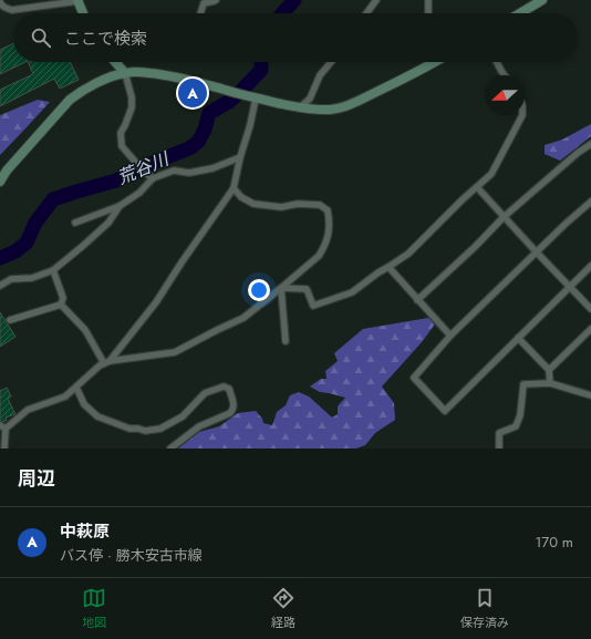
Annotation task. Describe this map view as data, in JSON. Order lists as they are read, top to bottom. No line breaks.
{"water":["荒谷川"],"north":"left","page":{"search":"ここで検索","pins":"A","heading":"周辺","list":[{"mark":"A","name":"中萩原","note":"バス停 · 勝木安古市線","value":"170 m"}],"nav":["地図","経路","保存済み"]}}
